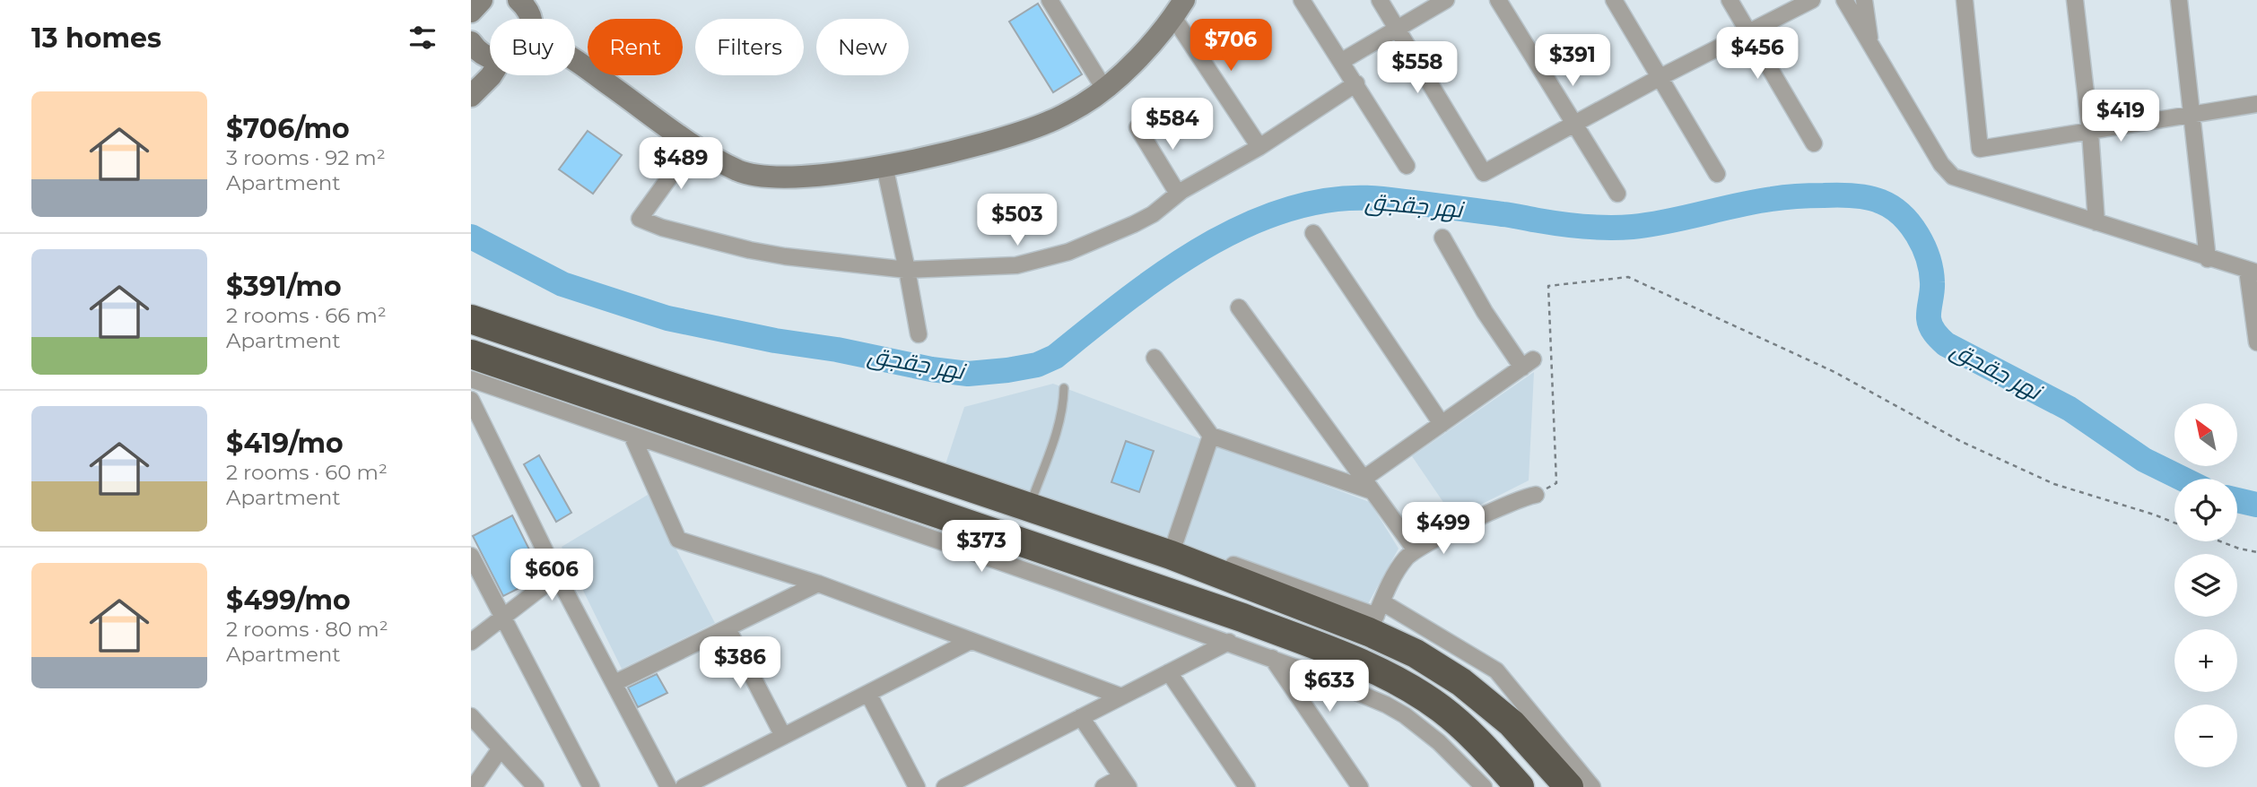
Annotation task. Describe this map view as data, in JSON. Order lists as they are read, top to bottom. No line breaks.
{"water":["نهر جقجق"],"north":"top left","page":{"heading":"13 homes","price":["$706","$456","$391","$558","$419","$584","$489","$503","$499","$373","$606","$386","$633"],"chip":["Buy","Rent","Filters","New"],"list":[{"name":"$706/mo","note":"3 rooms · 92 m² · Apartment"},{"name":"$391/mo","note":"2 rooms · 66 m² · Apartment"},{"name":"$419/mo","note":"2 rooms · 60 m² · Apartment"},{"name":"$499/mo","note":"2 rooms · 80 m² · Apartment"}],"map_buttons":["+","−"]}}
